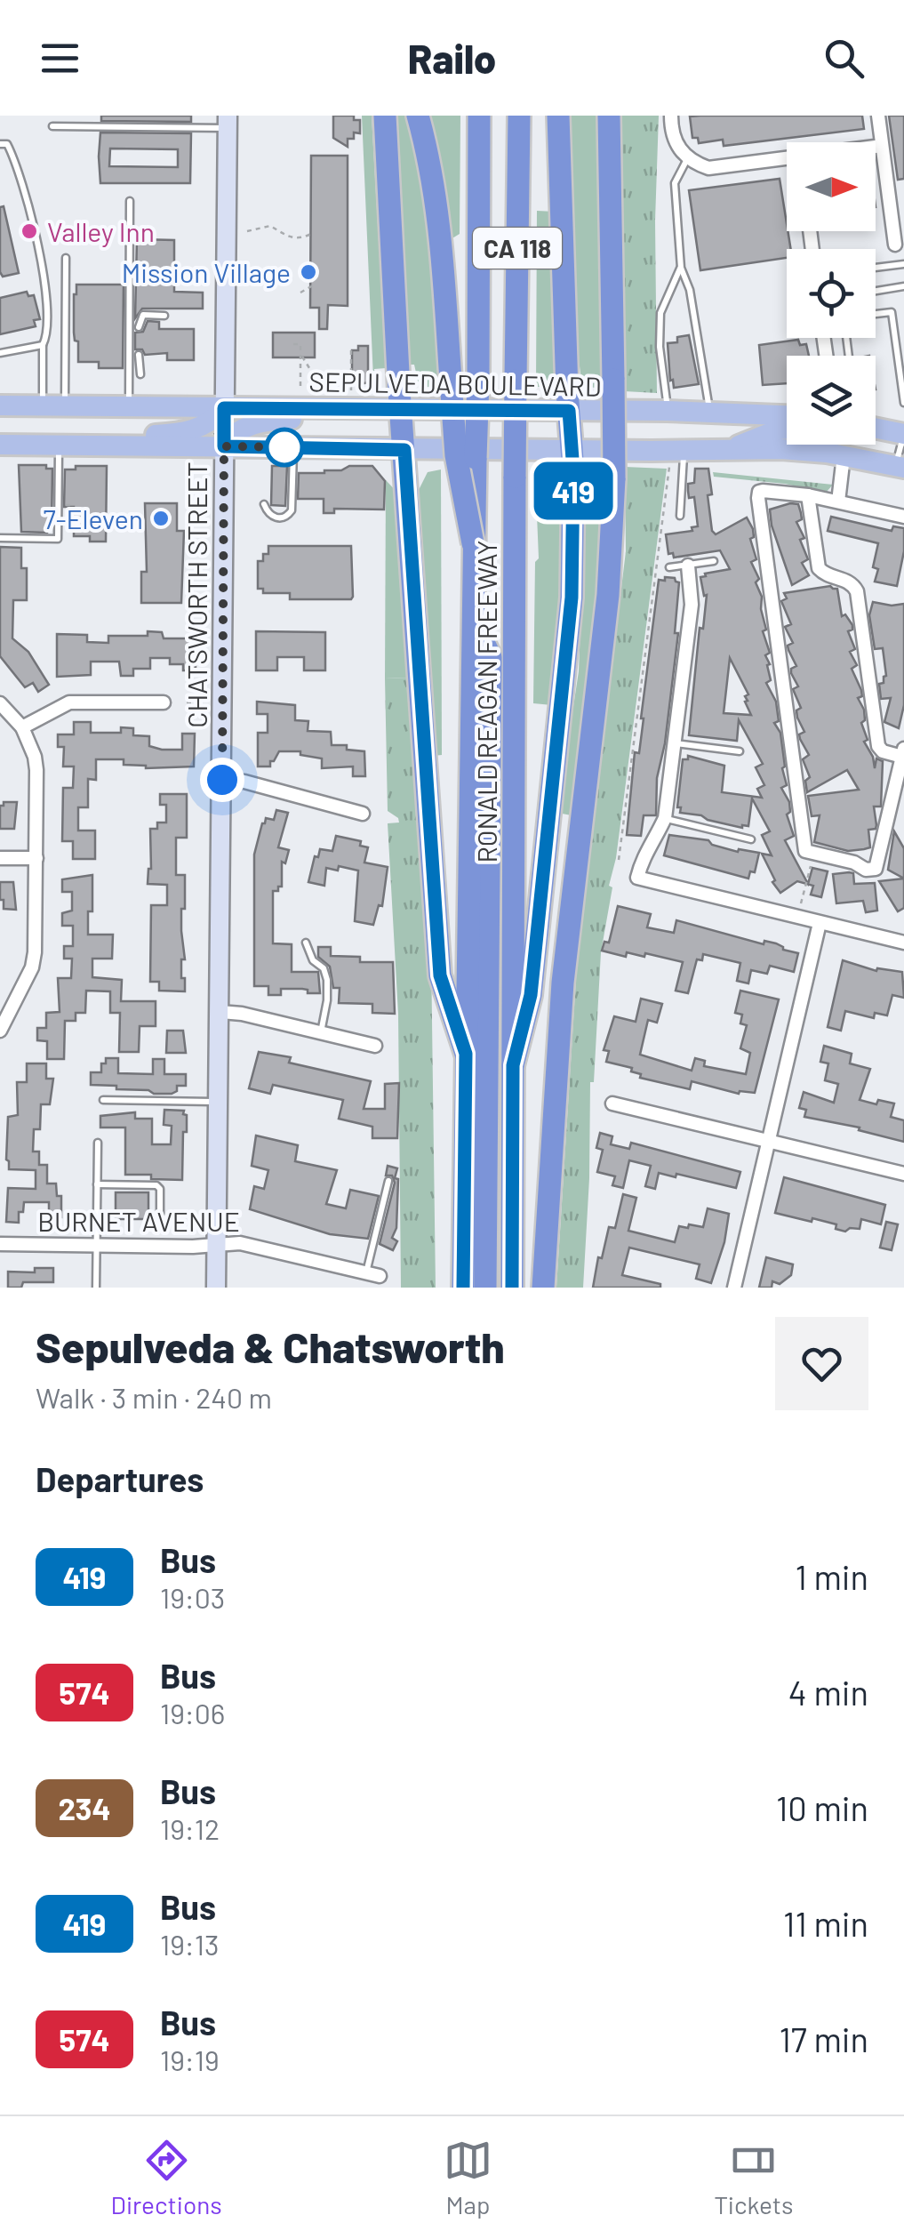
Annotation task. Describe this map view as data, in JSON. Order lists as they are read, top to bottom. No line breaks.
{"streets":{"highway":["CA 118","RONALD REAGAN FREEWAY"],"main road":["SEPULVEDA BOULEVARD","CHATSWORTH STREET"],"street":["BURNET AVENUE"]},"crossings":[["CA 118","RONALD REAGAN FREEWAY"],["SEPULVEDA BOULEVARD","CHATSWORTH STREET"],["CHATSWORTH STREET","BURNET AVENUE"]],"places":["Valley Inn","Mission Village","7-Eleven"],"lines":["bus line 419"],"north":"right","page":{"header":"Railo","on_map":"419","heading":[["Sepulveda & Chatsworth","Walk · 3 min · 240 m"],"Departures"],"list":[{"mark":"419","name":"Bus","note":"19:03","value":"1 min"},{"mark":"574","name":"Bus","note":"19:06","value":"4 min"},{"mark":"234","name":"Bus","note":"19:12","value":"10 min"},{"mark":"419","name":"Bus","note":"19:13","value":"11 min"},{"mark":"574","name":"Bus","note":"19:19","value":"17 min"}],"tabs":["Directions","Map","Tickets"]}}
